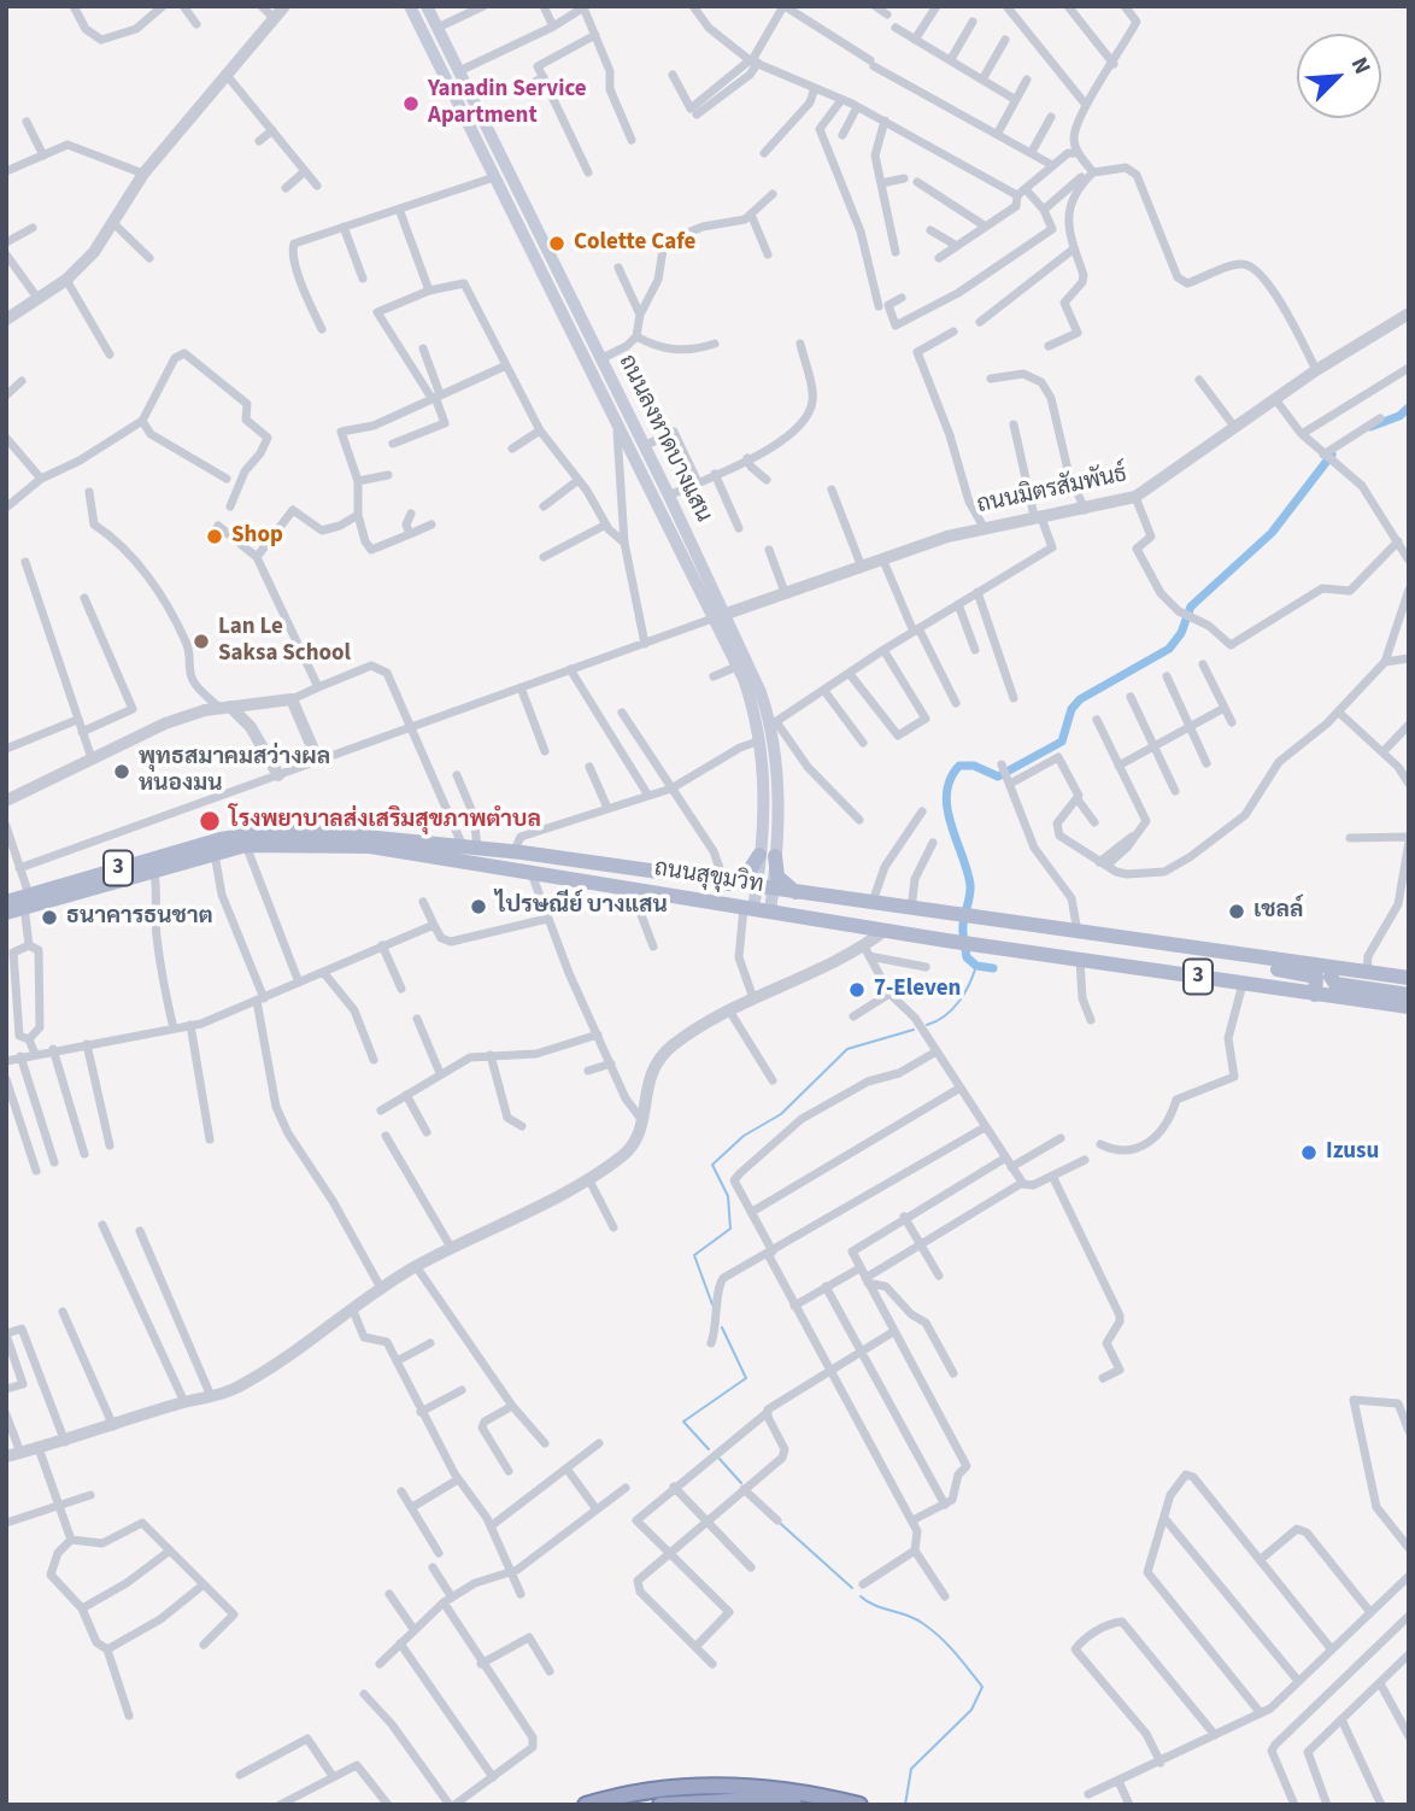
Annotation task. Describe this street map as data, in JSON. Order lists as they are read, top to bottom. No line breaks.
{"streets":{"main road":["ถนนลงหาดบางแสน","3","ถนนสุขุมวิท"],"street":["ถนนมิตรสัมพันธ์"]},"crossings":[["ถนนลงหาดบางแสน","ถนนมิตรสัมพันธ์"],["ถนนลงหาดบางแสน","ถนนสุขุมวิท"]],"places":["Yanadin Service Apartment","Colette Cafe","Shop","Lan Le Saksa School","พุทธสมาคมสว่างผล หนองมน","โรงพยาบาลส่งเสริมสุขภาพตำบล","ไปรษณีย์ บางแสน","เชลล์","ธนาคารธนชาต","7-Eleven","Izusu"],"north":"top right"}
